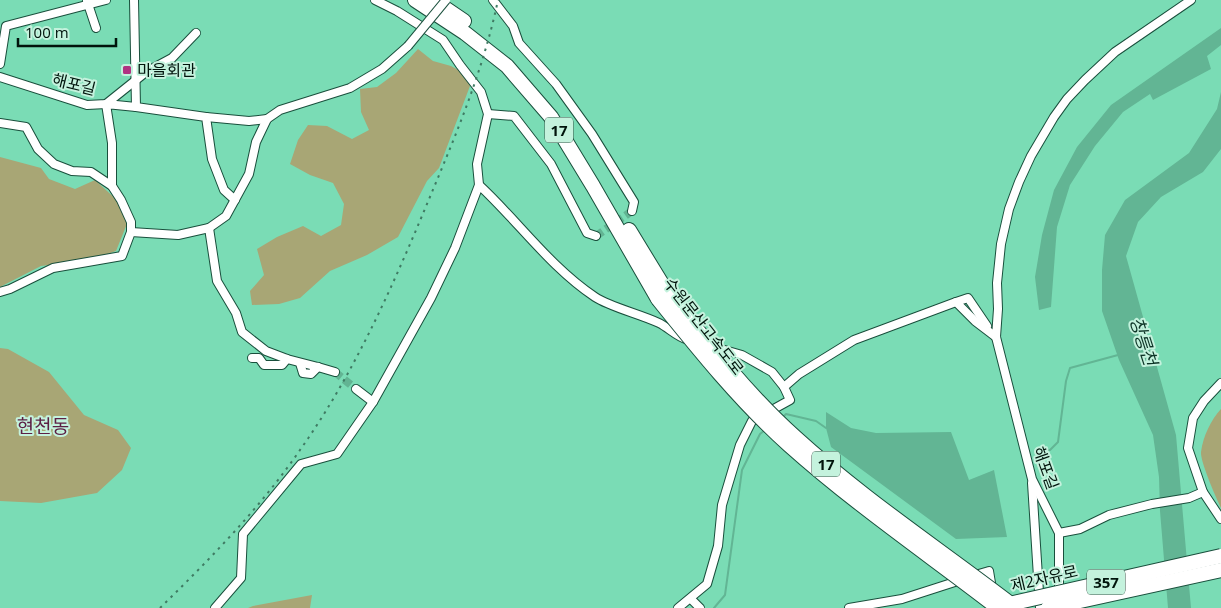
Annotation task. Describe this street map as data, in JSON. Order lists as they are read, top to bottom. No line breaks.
{"streets":{"highway":["17","수원문산고속도로","제2자유로","357"],"street":["해포길"]},"districts":["현천동"],"water":["창릉천"],"places":{"transit":["마을회관"]},"scale_bar":"100 m"}
